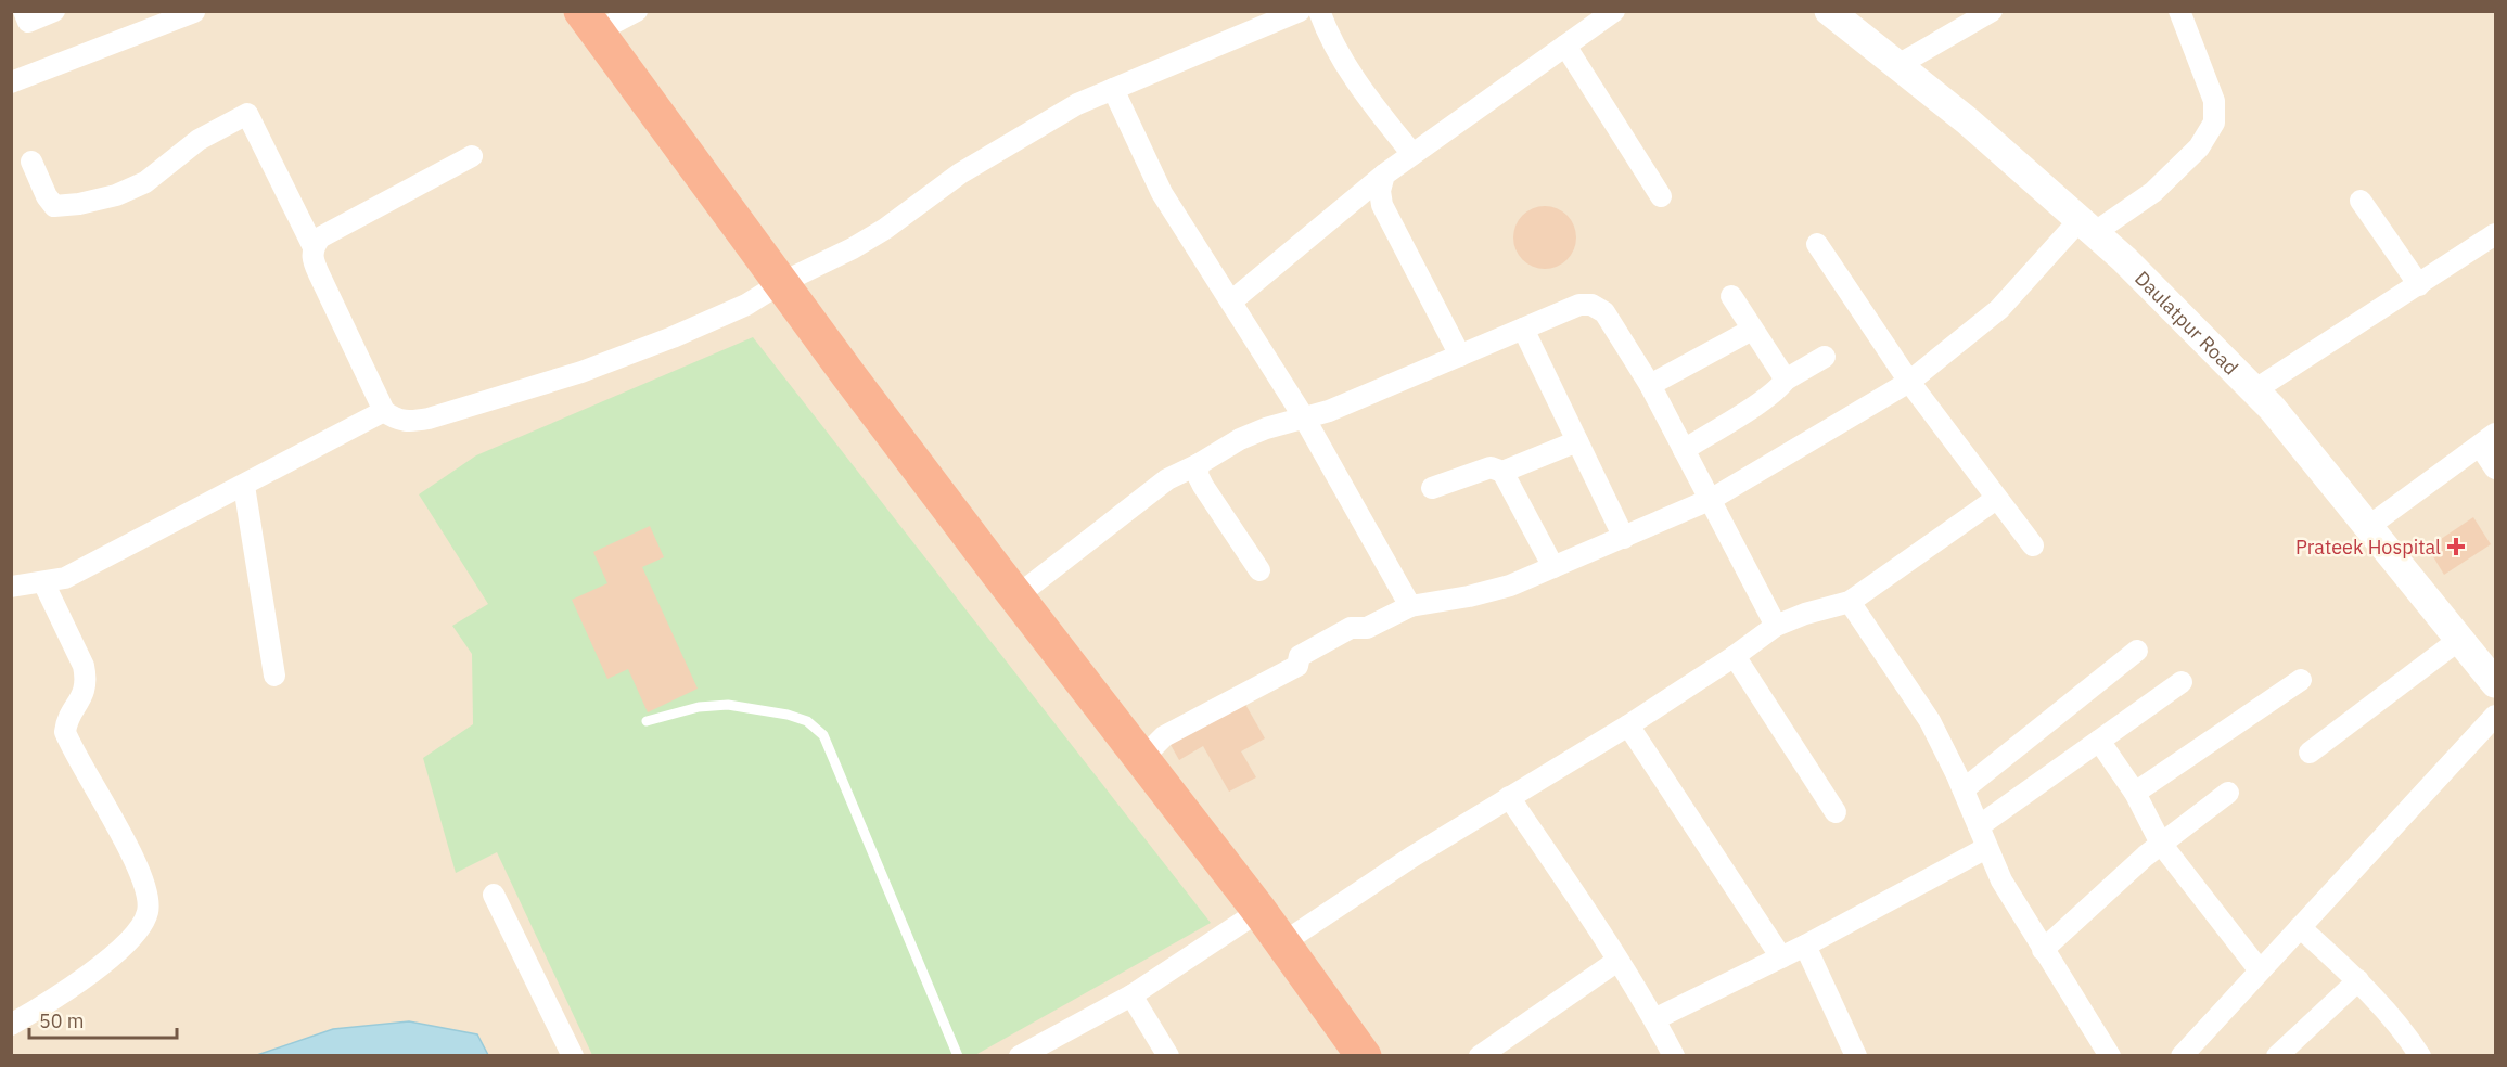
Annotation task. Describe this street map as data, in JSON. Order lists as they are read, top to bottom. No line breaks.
{"streets":{"street":["Daulatpur Road"]},"places":{"health":["Prateek Hospital"]},"scale_bar":"50 m"}
